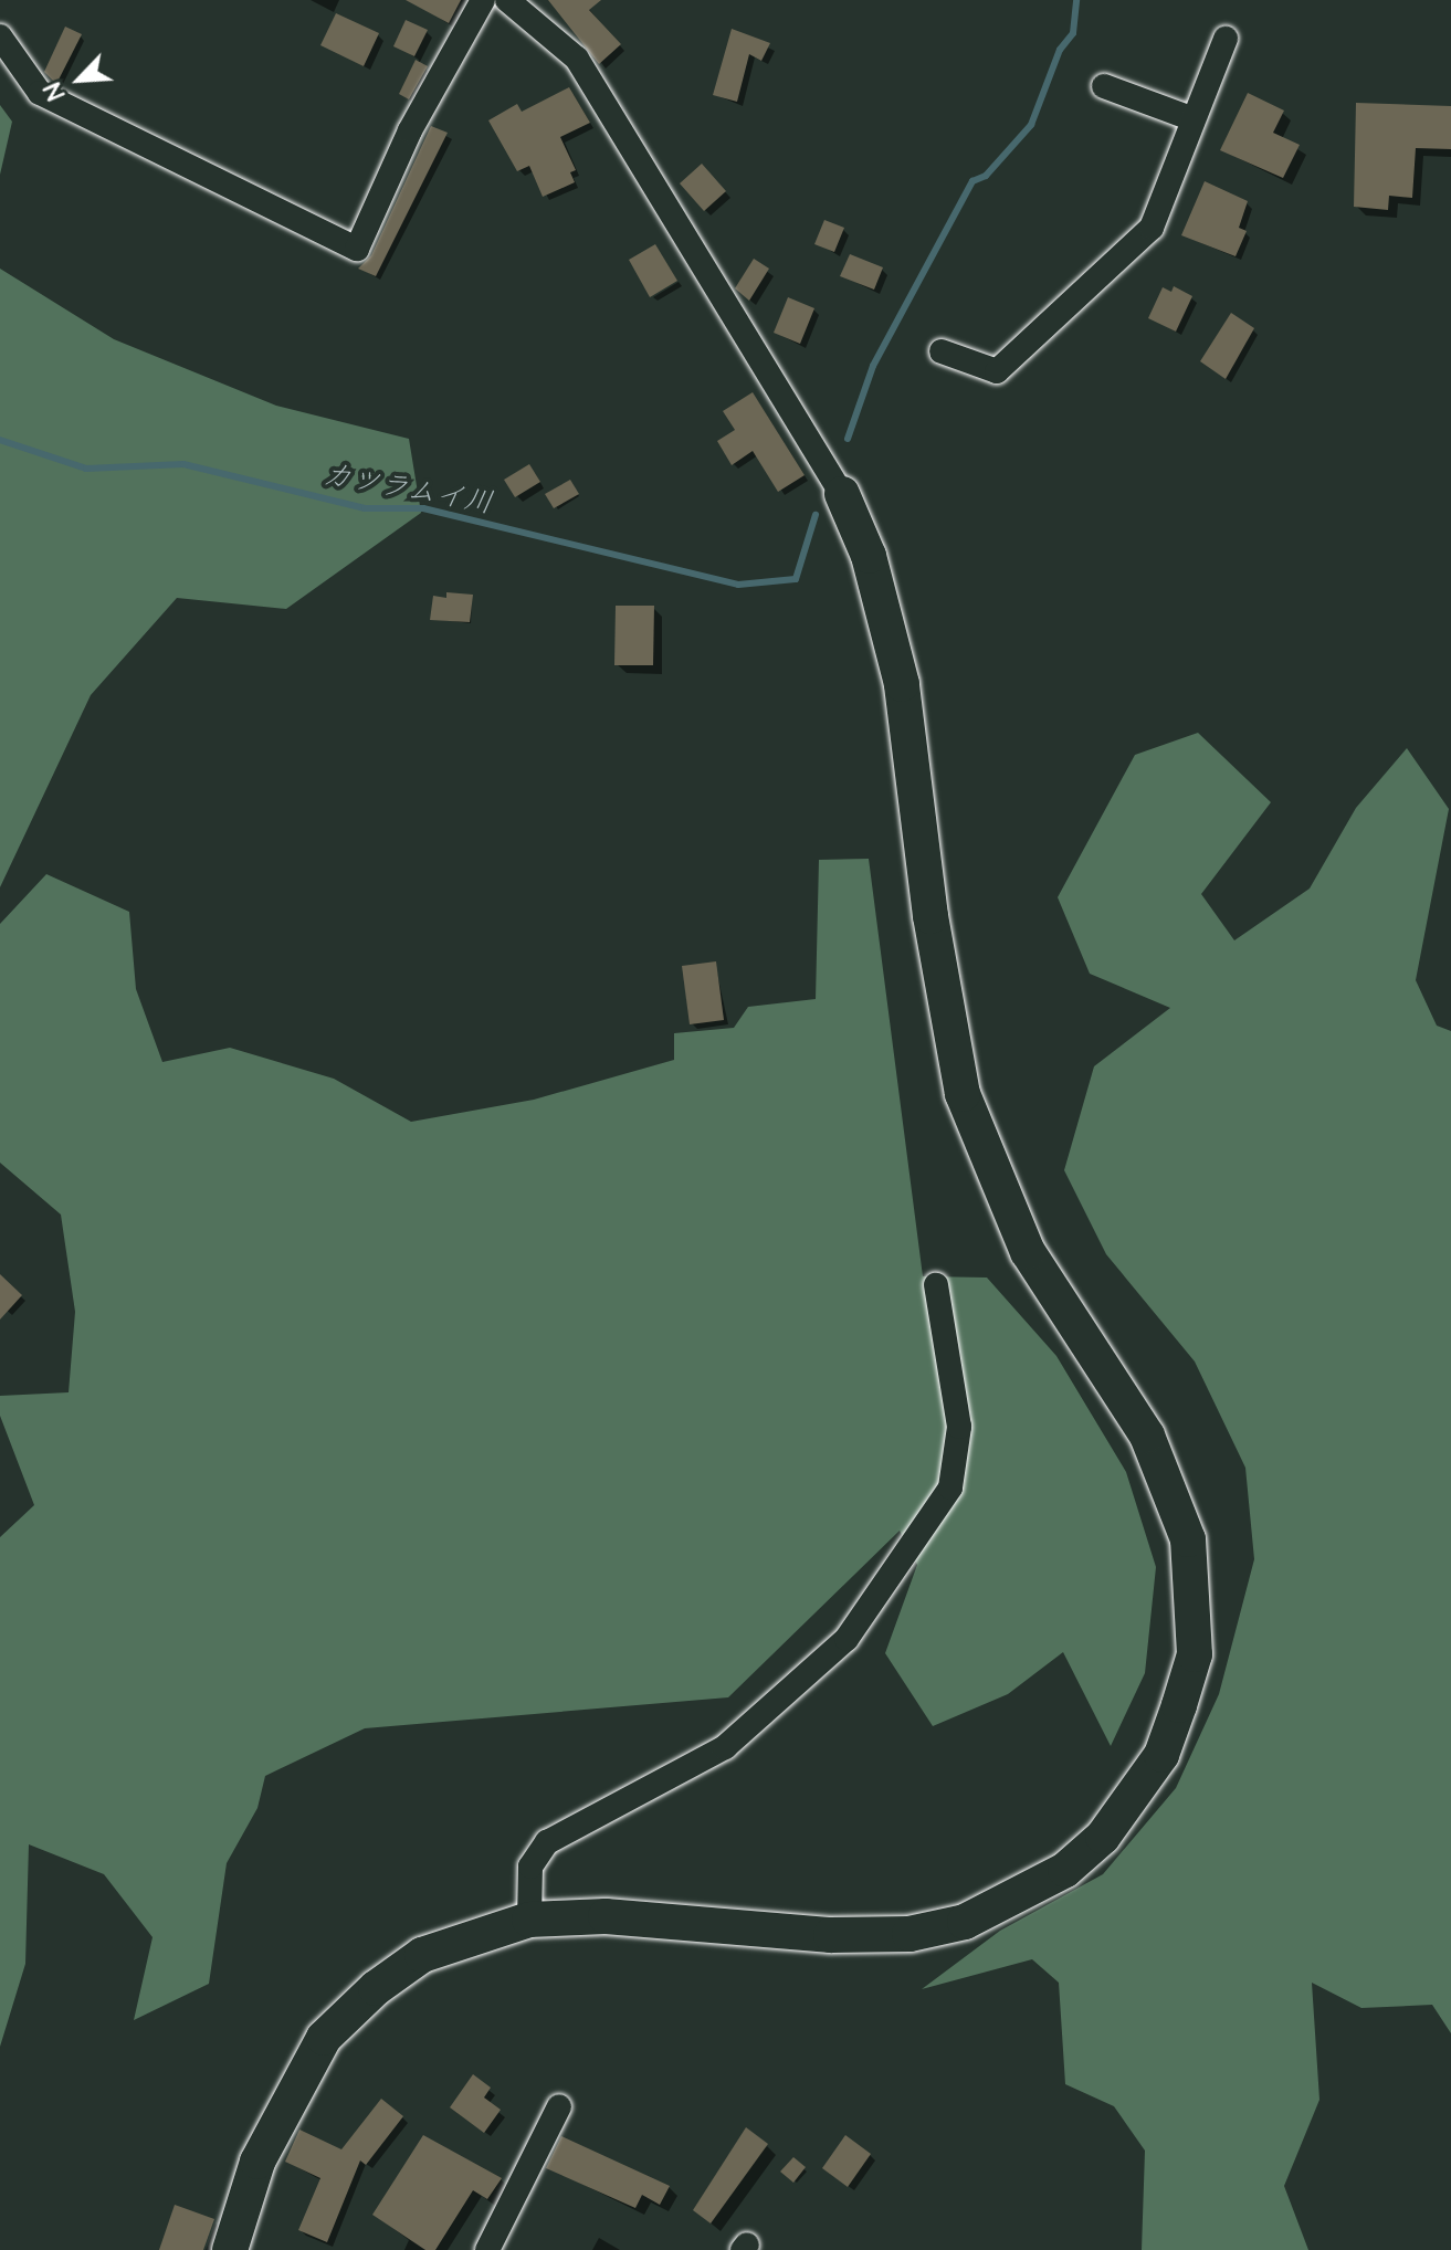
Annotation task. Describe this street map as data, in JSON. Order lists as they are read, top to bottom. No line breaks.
{"water":["カツラムイ川"],"north":"bottom left"}
